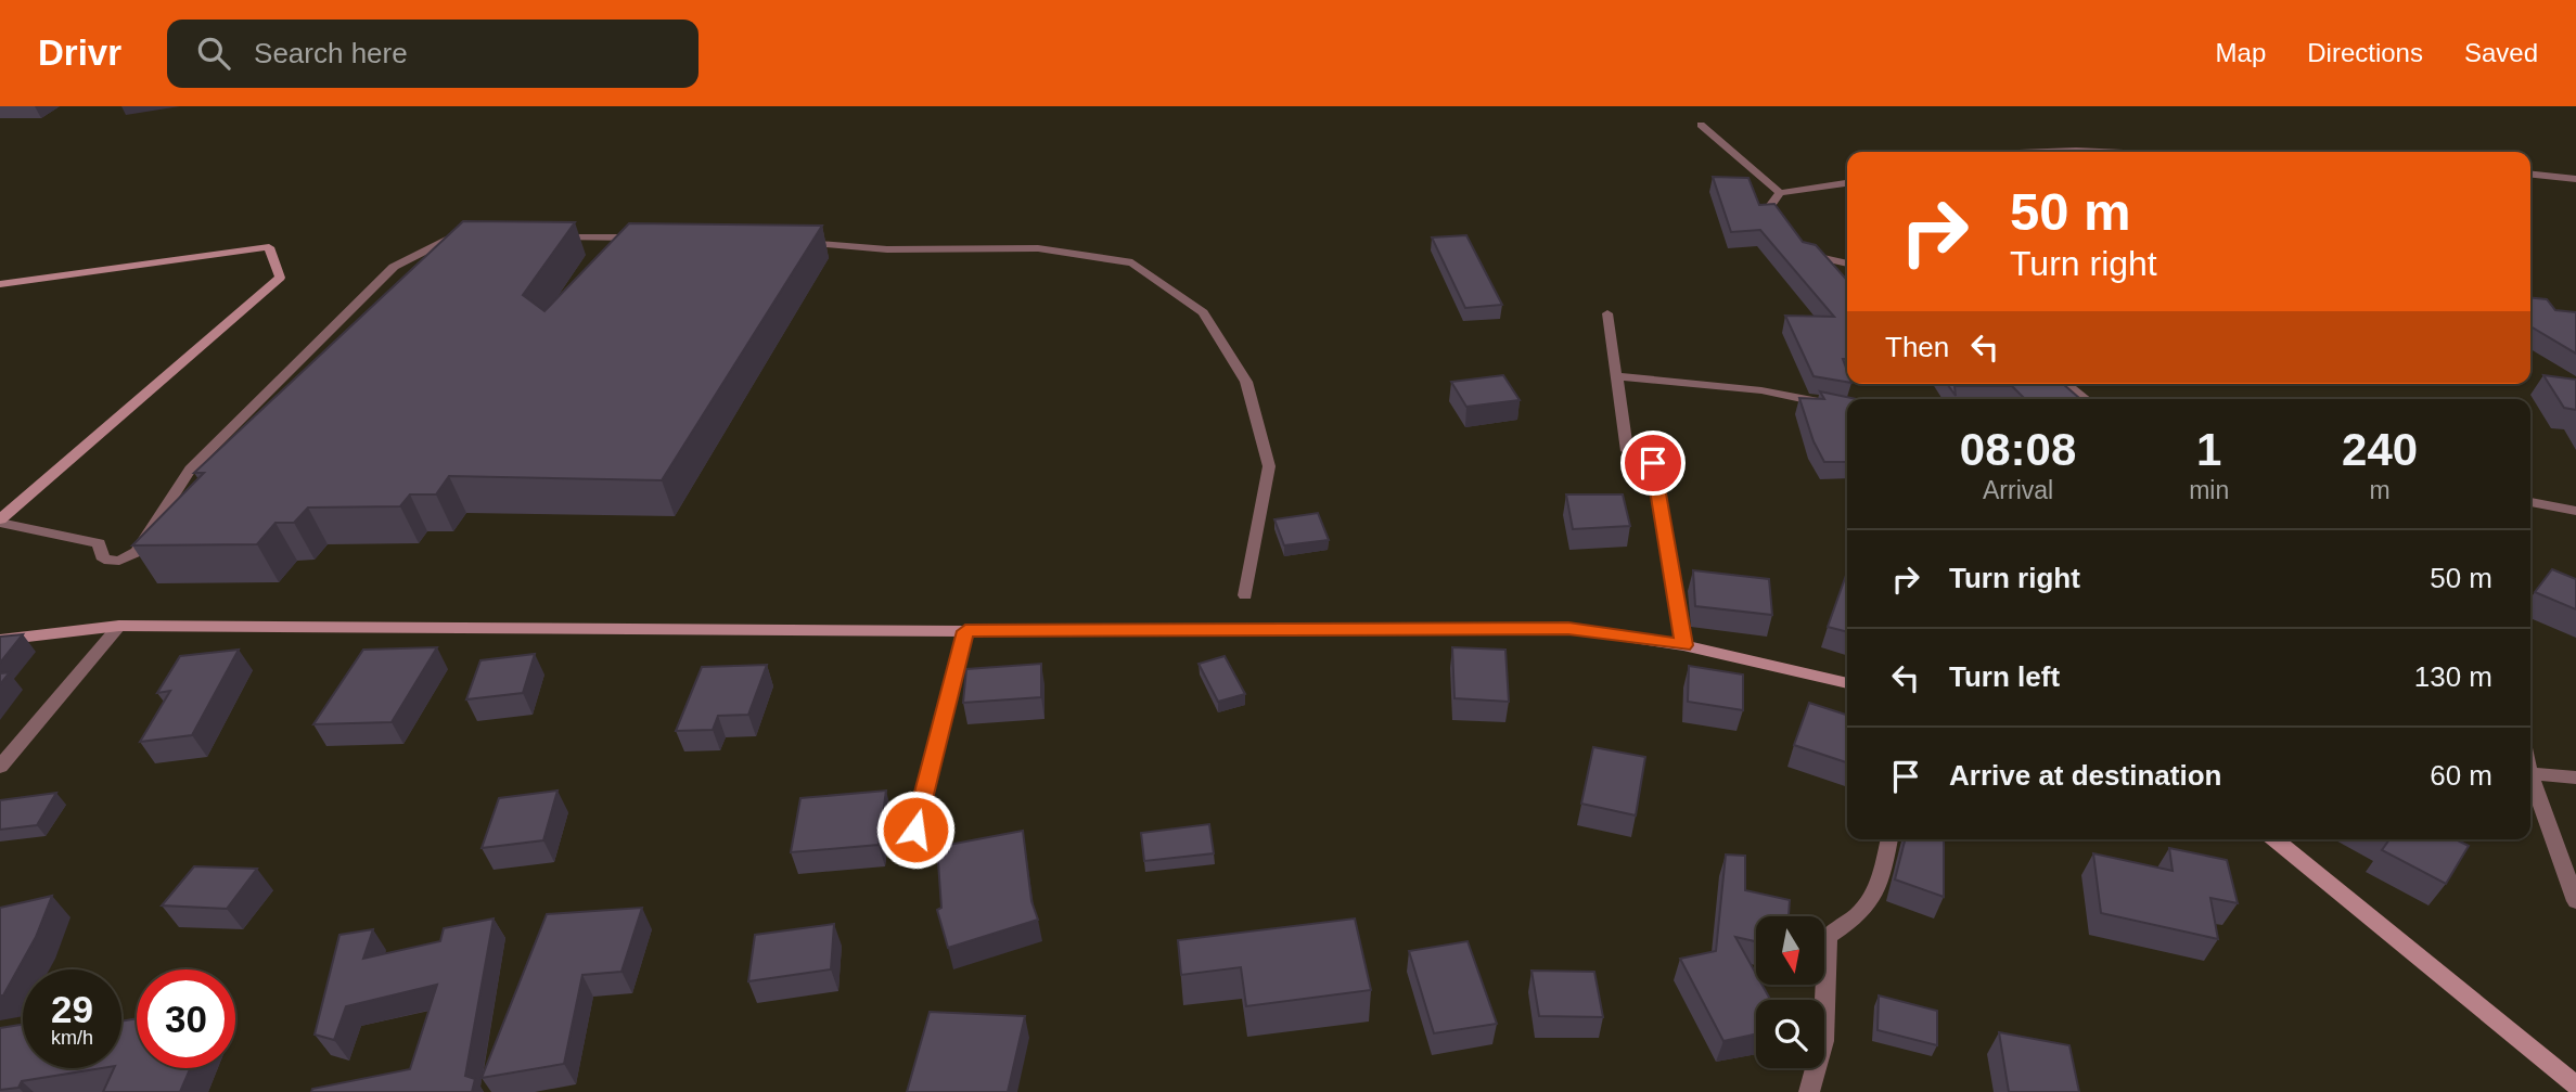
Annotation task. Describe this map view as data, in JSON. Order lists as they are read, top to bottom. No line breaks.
{"north":"bottom","page":{"header":"Drivr","search":"Search here","nav":["Map","Directions","Saved"],"turn":["50 m","Turn right"],"then":"Then","eta":["08:08","Arrival","1","min","240","m"],"list":[{"name":"Turn right","value":"50 m"},{"name":"Turn left","value":"130 m"},{"name":"Arrive at destination","value":"60 m"}],"speed":"29 km/h","limit":"30"}}
